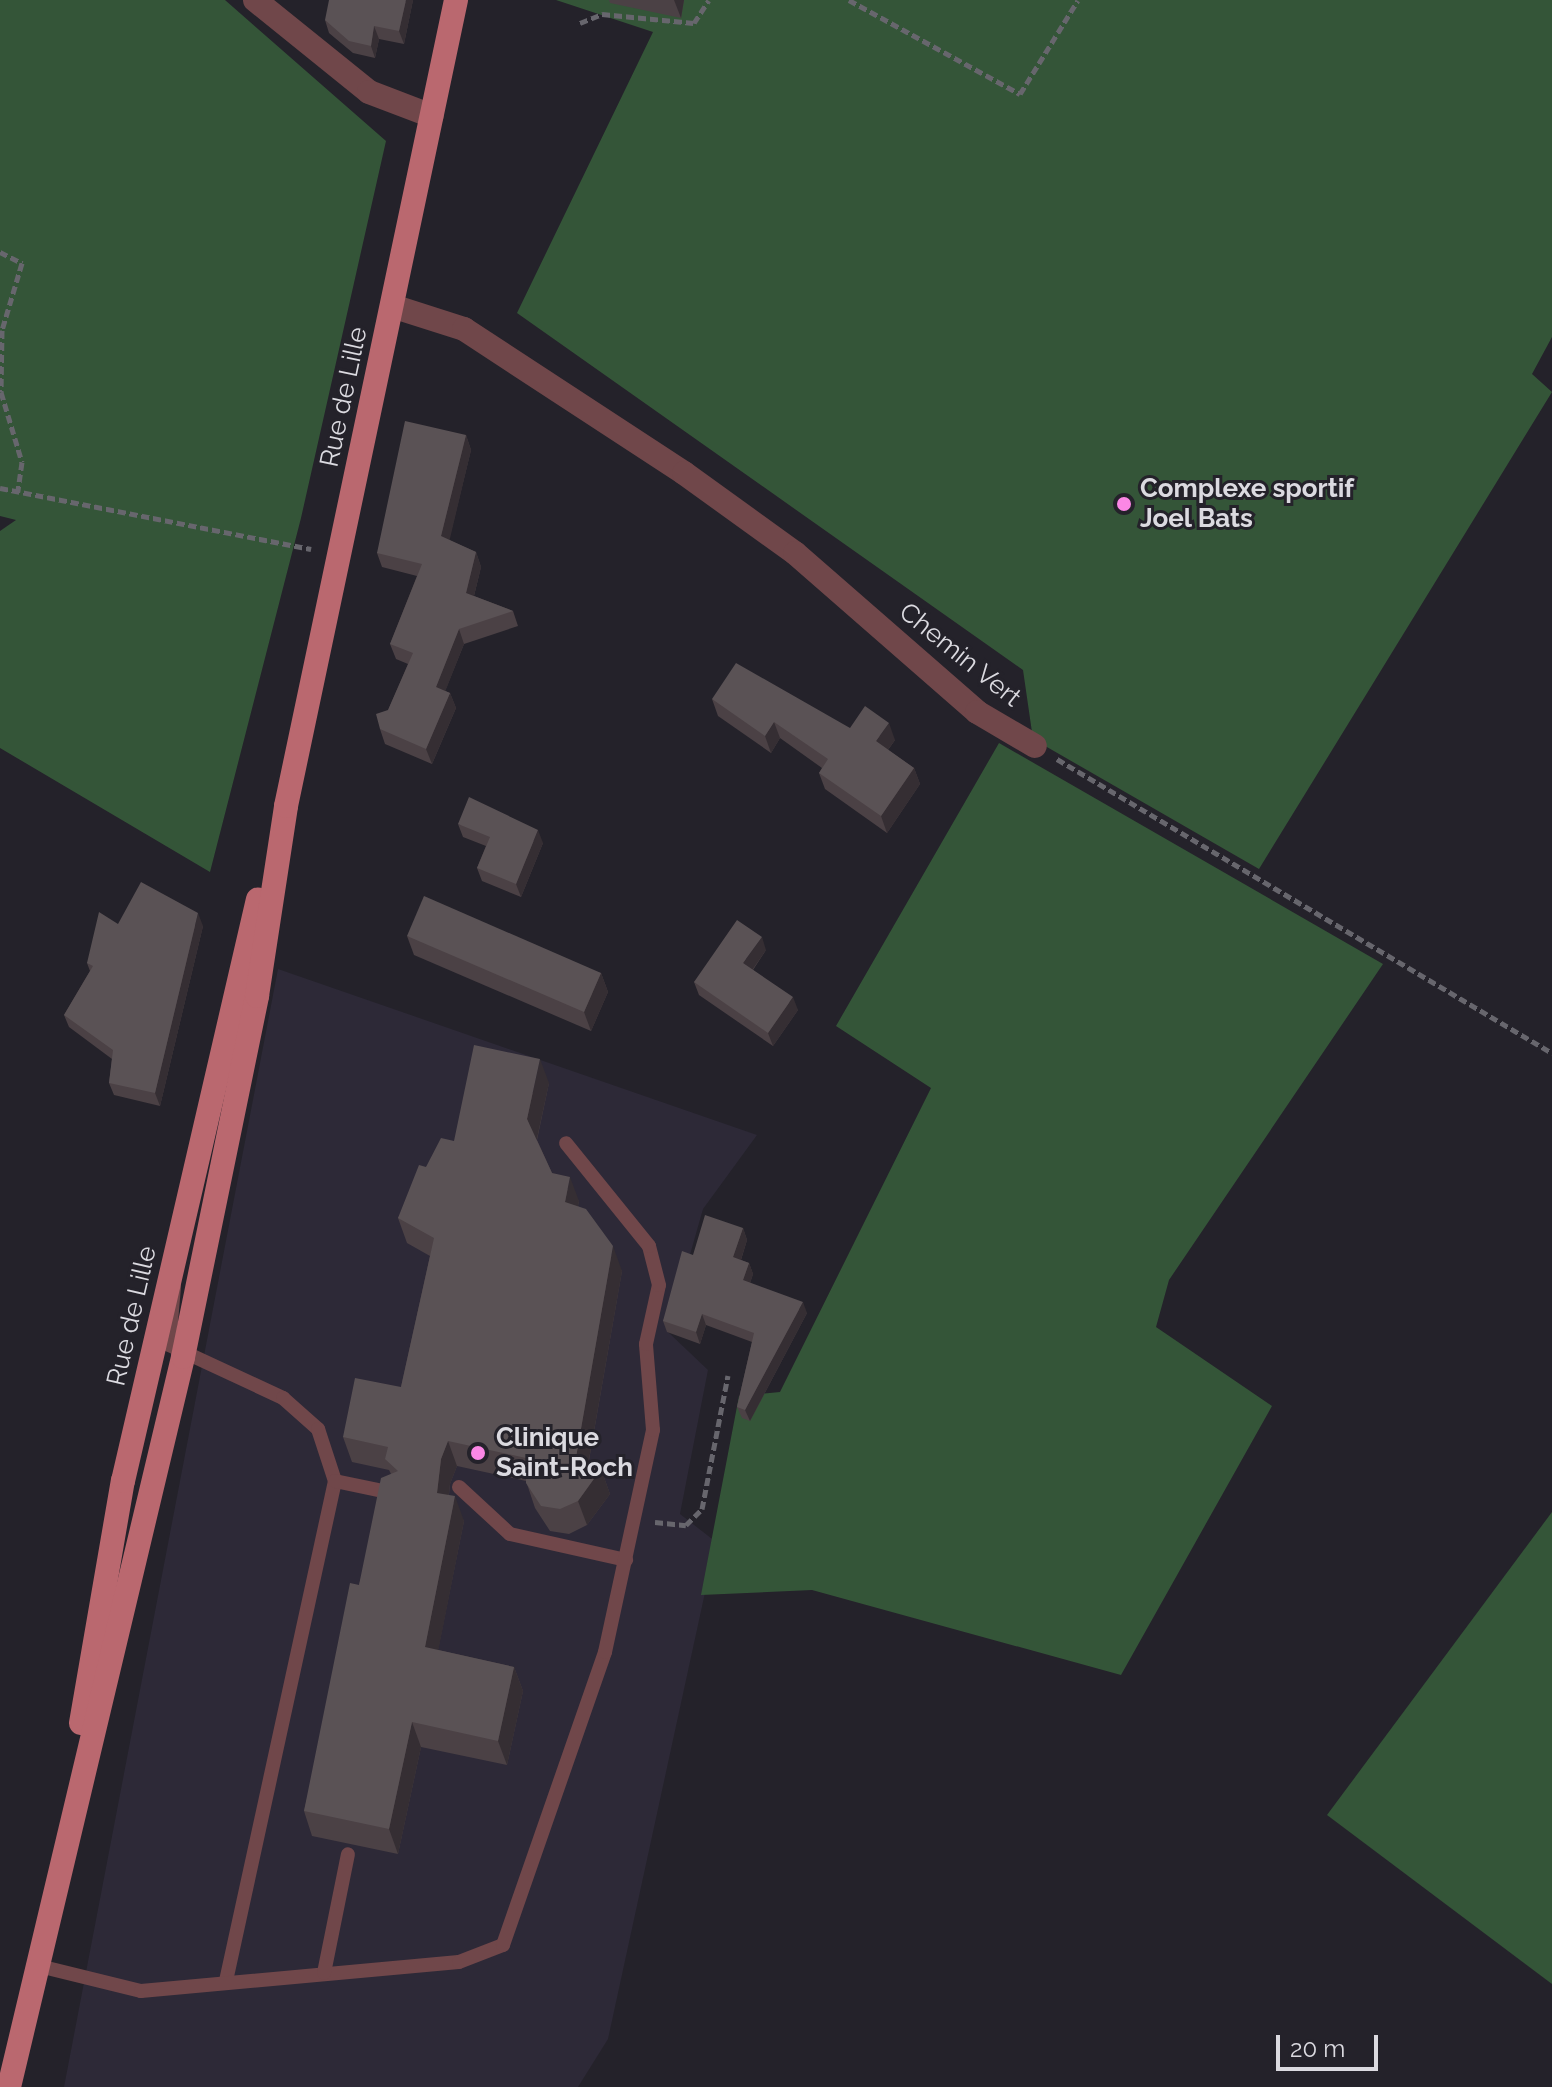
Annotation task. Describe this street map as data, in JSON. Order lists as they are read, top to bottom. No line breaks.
{"streets":{"main road":["Rue de Lille"],"street":["Chemin Vert"]},"crossings":[["Rue de Lille","Chemin Vert"]],"places":["Complexe sportif Joel Bats","Clinique Saint-Roch"],"scale_bar":"20 m"}
